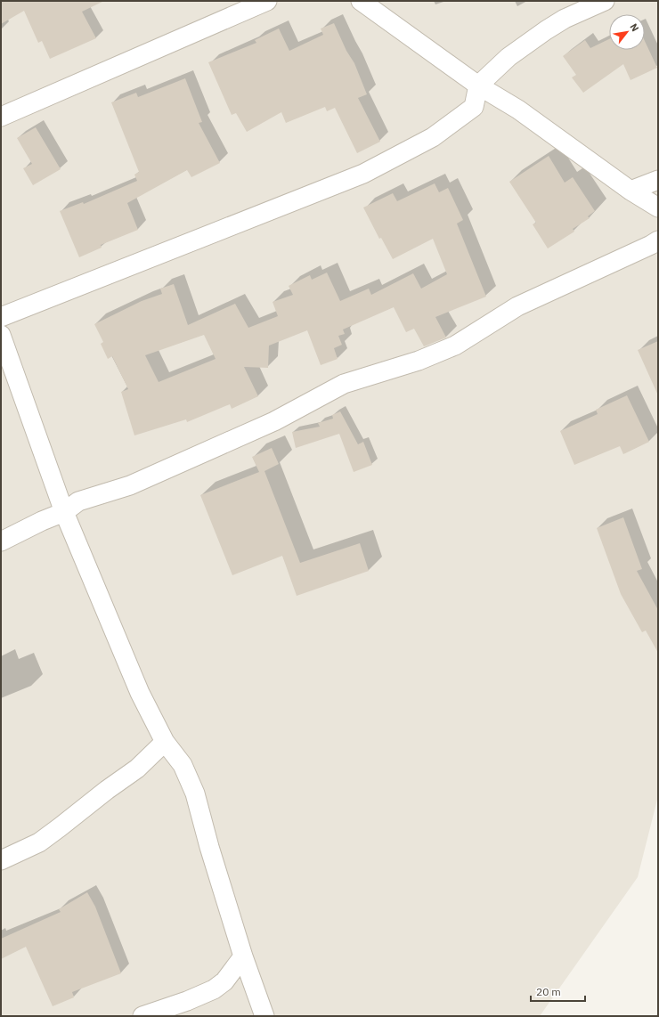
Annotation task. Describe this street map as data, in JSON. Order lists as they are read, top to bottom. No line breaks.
{"scale_bar":"20 m","north":"top right"}
